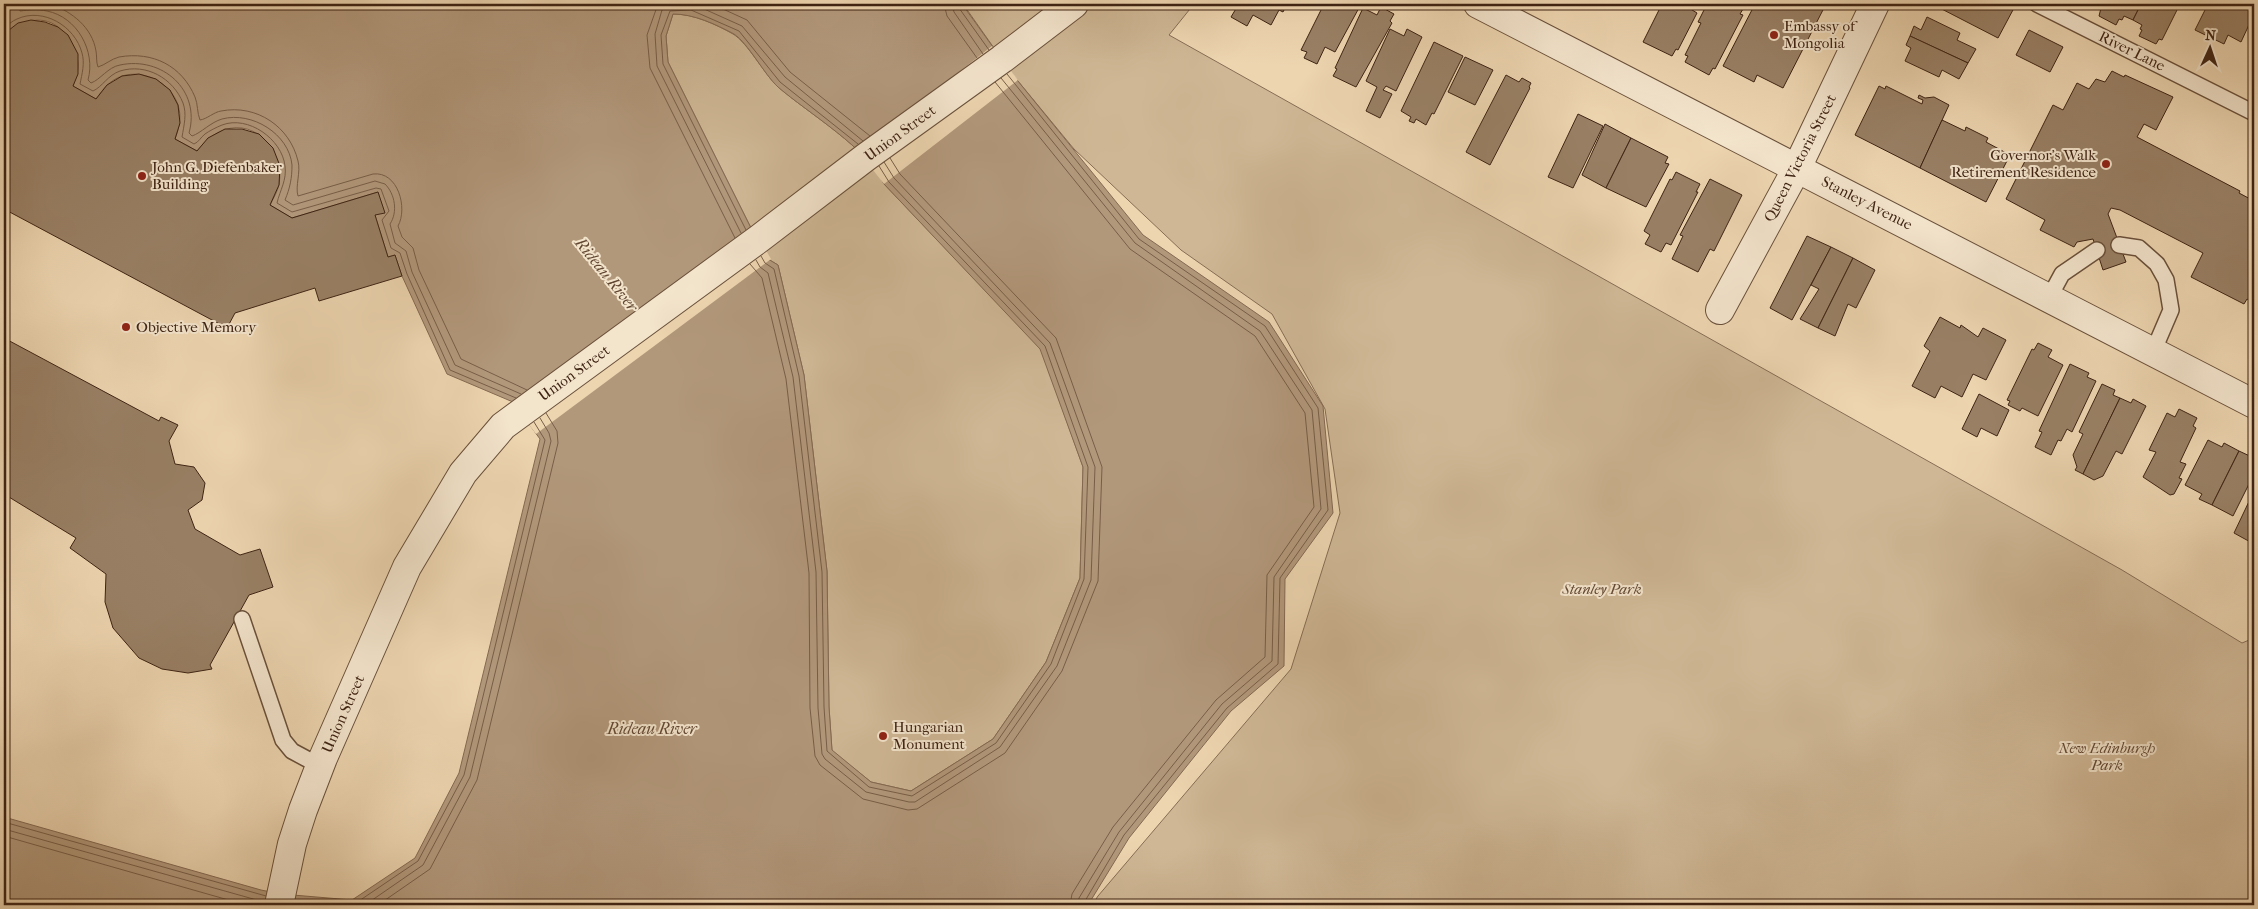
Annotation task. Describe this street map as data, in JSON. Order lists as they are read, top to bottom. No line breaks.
{"streets":{"street":["Union Street","Queen Victoria Street","Stanley Avenue"],"lane":["River Lane"]},"crossings":[["Queen Victoria Street","Stanley Avenue"]],"water":["Rideau River"],"parks":["Stanley Park","New Edinburgh Park"],"places":["Embassy of Mongolia","Governor's Walk Retirement Residence","John G. Diefenbaker Building","Objective Memory","Hungarian Monument"],"north":"top"}
